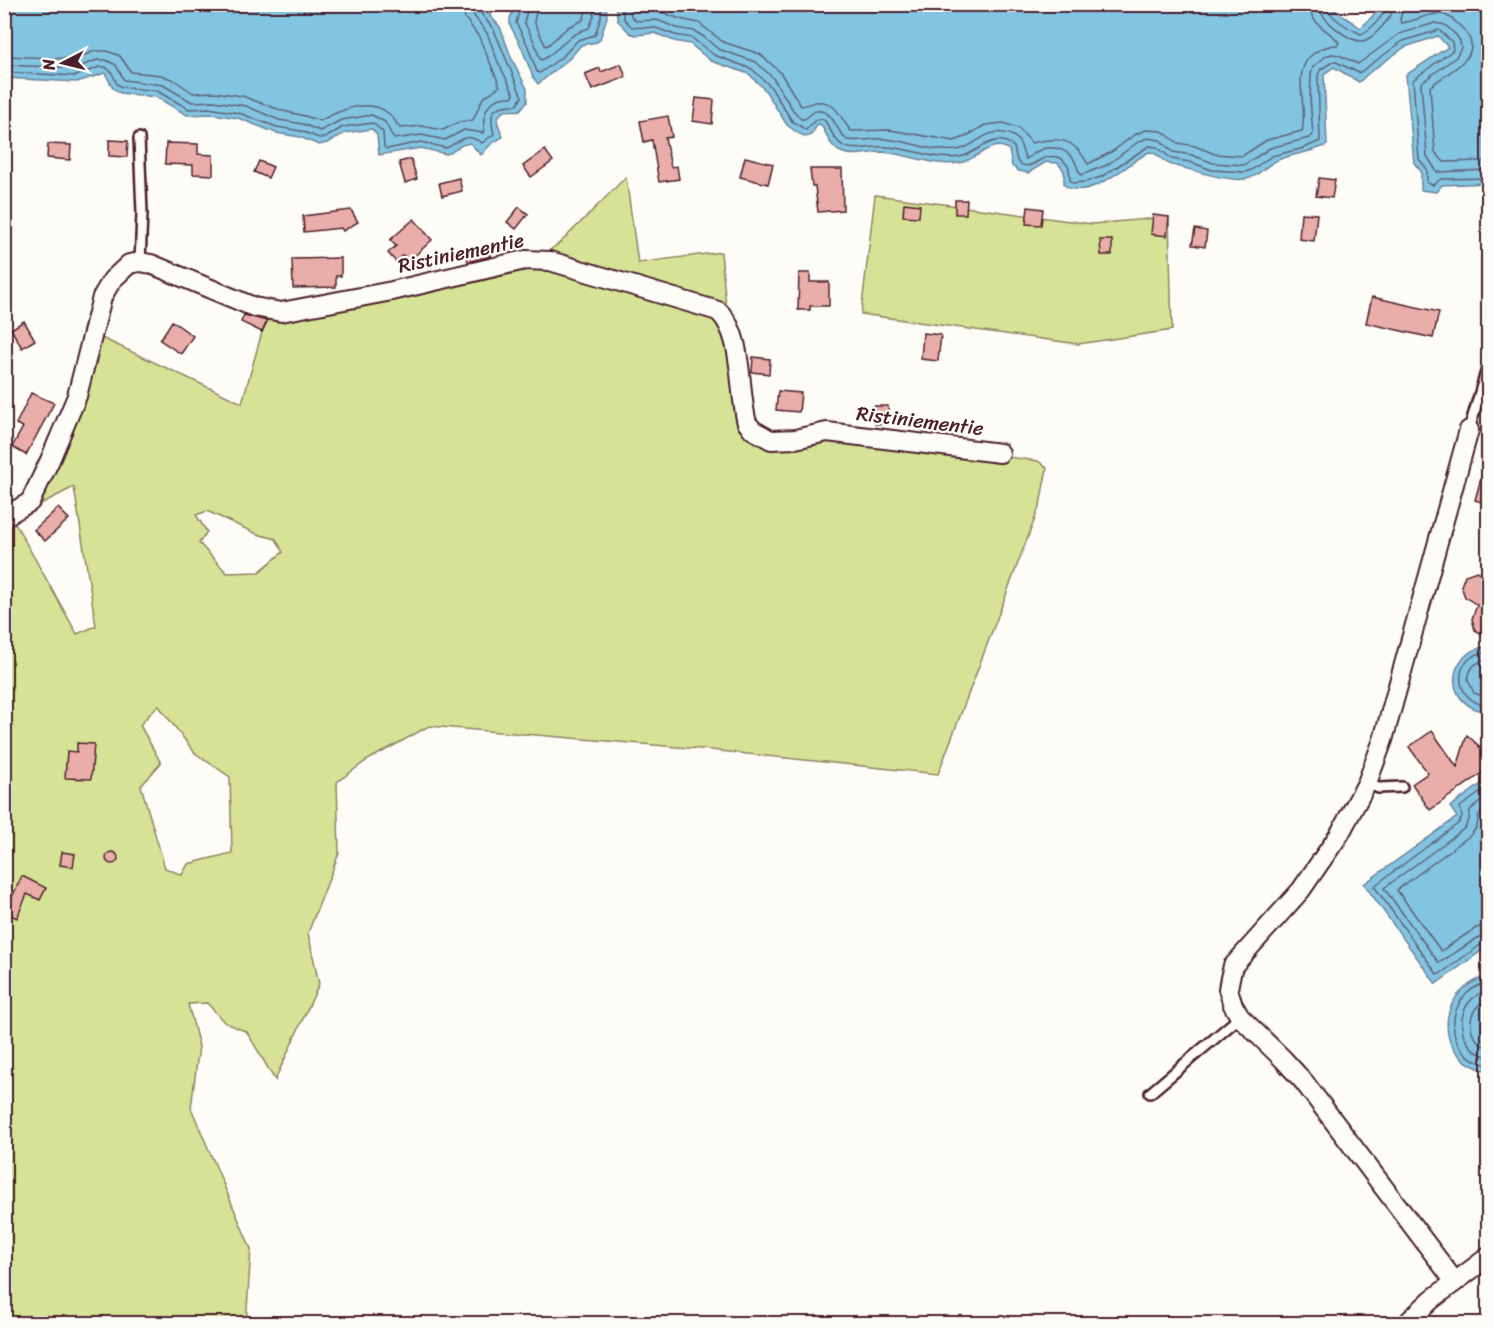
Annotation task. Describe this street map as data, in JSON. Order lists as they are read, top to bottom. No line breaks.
{"streets":{"street":["Ristiniementie"]},"north":"left"}
